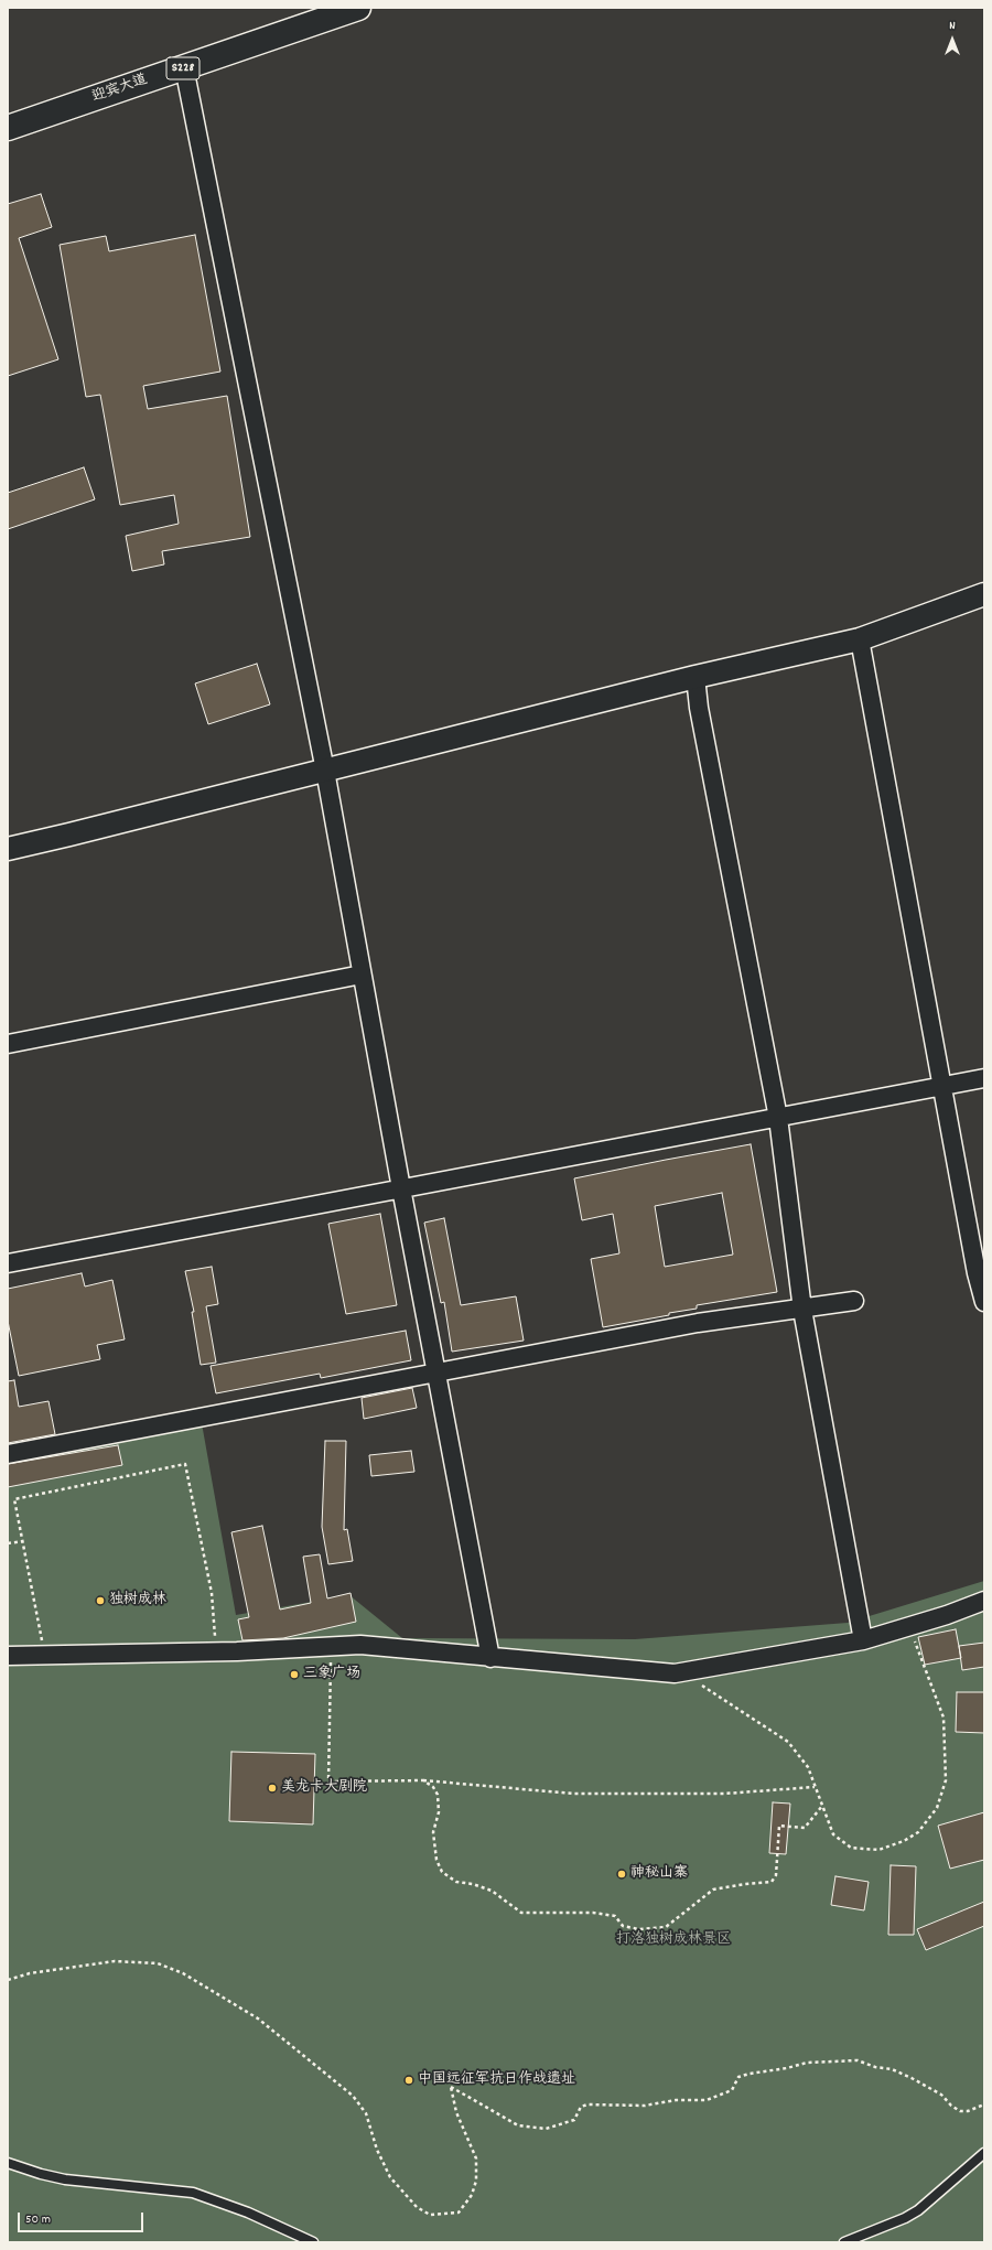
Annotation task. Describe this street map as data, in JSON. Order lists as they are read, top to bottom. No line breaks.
{"streets":{"main road":["S228","迎宾大道"]},"parks":["打洛独树成林景区"],"places":["独树成林","三象广场","美龙卡大剧院","神秘山寨","中国远征军抗日作战遗址"],"scale_bar":"50 m","north":"top"}
